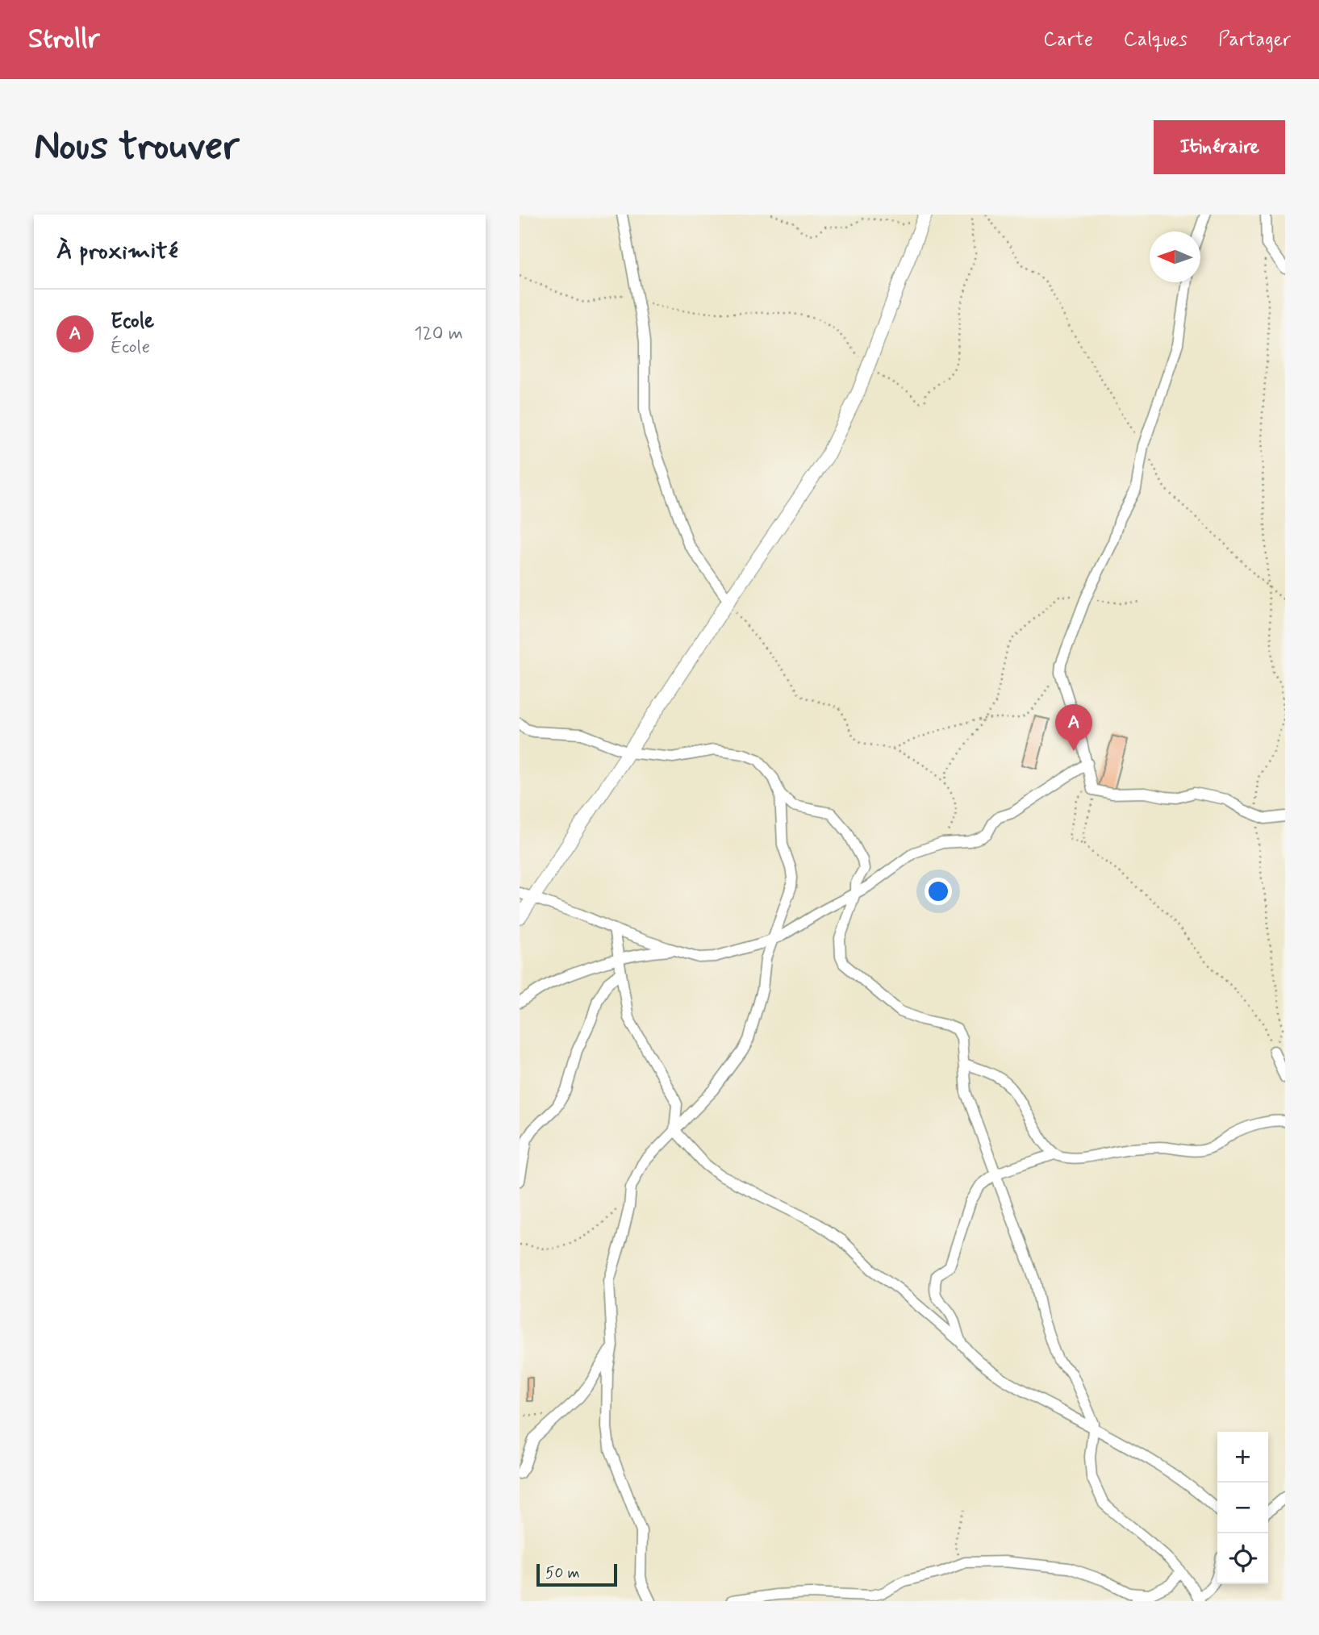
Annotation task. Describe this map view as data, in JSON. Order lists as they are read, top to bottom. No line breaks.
{"scale_bar":"50 m","north":"left","page":{"header":"Strollr","nav":["Carte","Calques","Partager"],"buttons":"Itinéraire","title":"Nous trouver","heading":"À proximité","list":[{"mark":"A","name":"Ecole","note":"École","value":"120 m"}],"pins":"A","map_buttons":["+","−"],"scale":"50 m"}}
